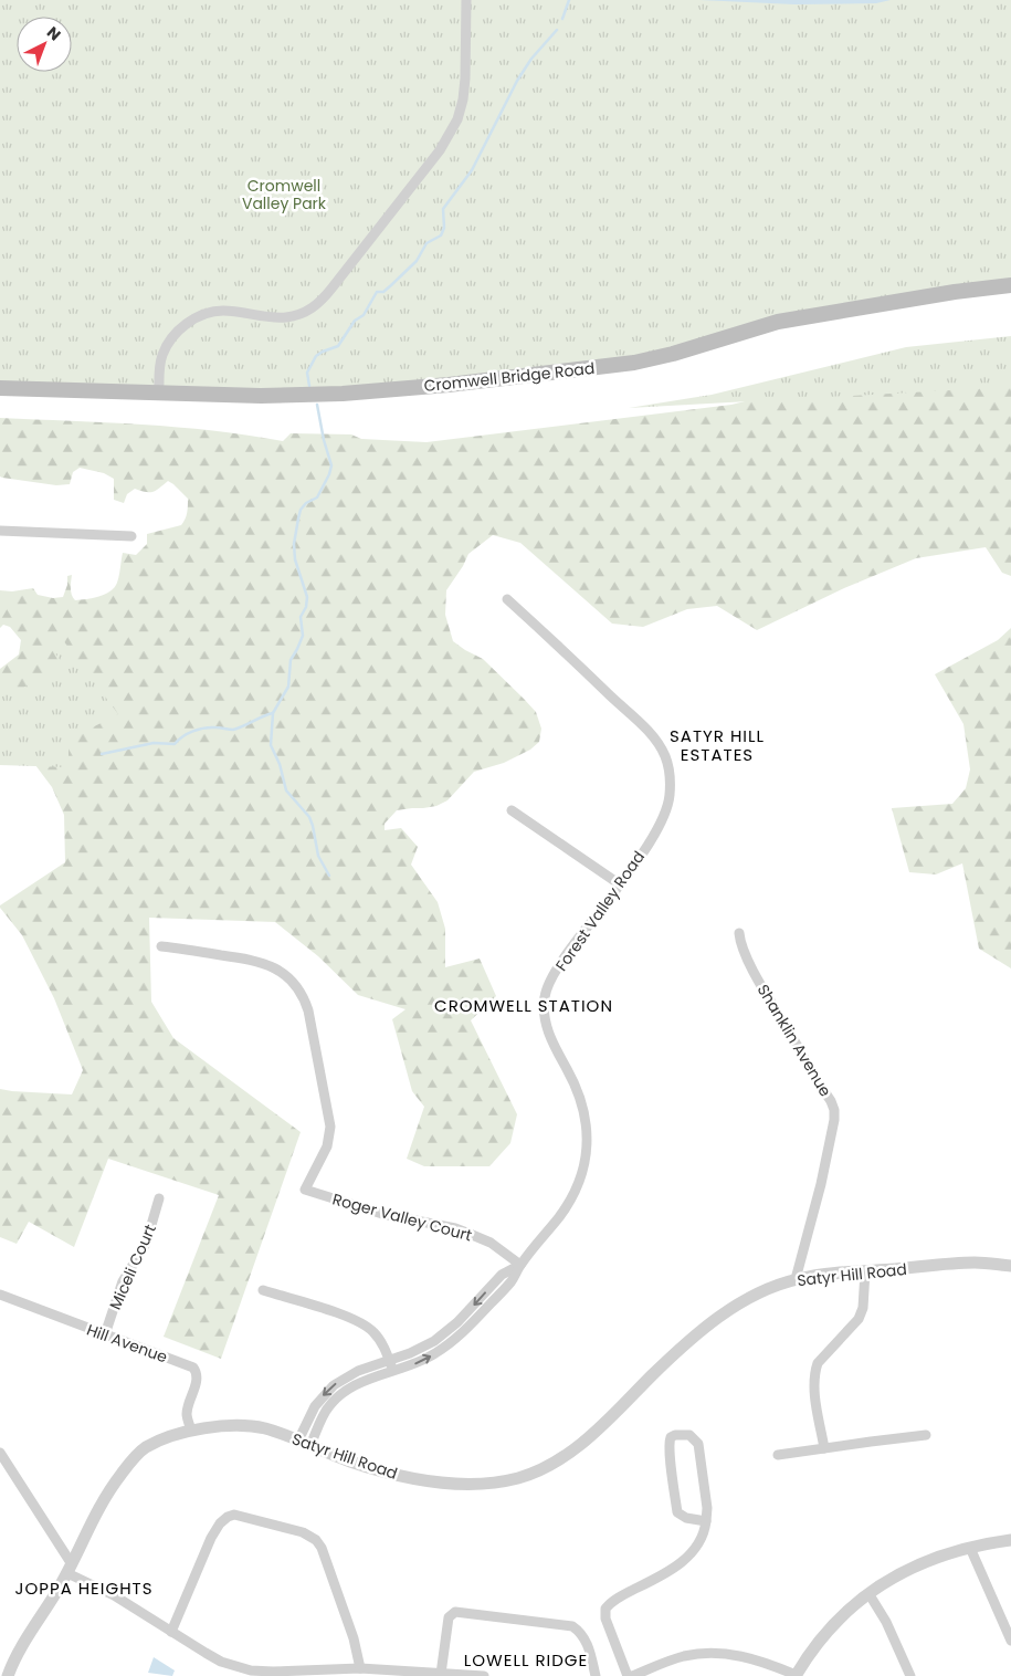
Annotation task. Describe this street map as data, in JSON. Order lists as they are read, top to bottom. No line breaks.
{"streets":{"main road":["Cromwell Bridge Road"],"street":["Forest Valley Road","Shanklin Avenue","Roger Valley Court","Miceli Court","Satyr Hill Road","Hill Avenue"]},"crossings":[["Forest Valley Road","Roger Valley Court"],["Forest Valley Road","Satyr Hill Road"],["Shanklin Avenue","Satyr Hill Road"],["Miceli Court","Hill Avenue"],["Satyr Hill Road","Hill Avenue"]],"districts":["SATYR HILL ESTATES","CROMWELL STATION","JOPPA HEIGHTS","LOWELL RIDGE"],"parks":["Cromwell Valley Park"],"north":"top right"}
